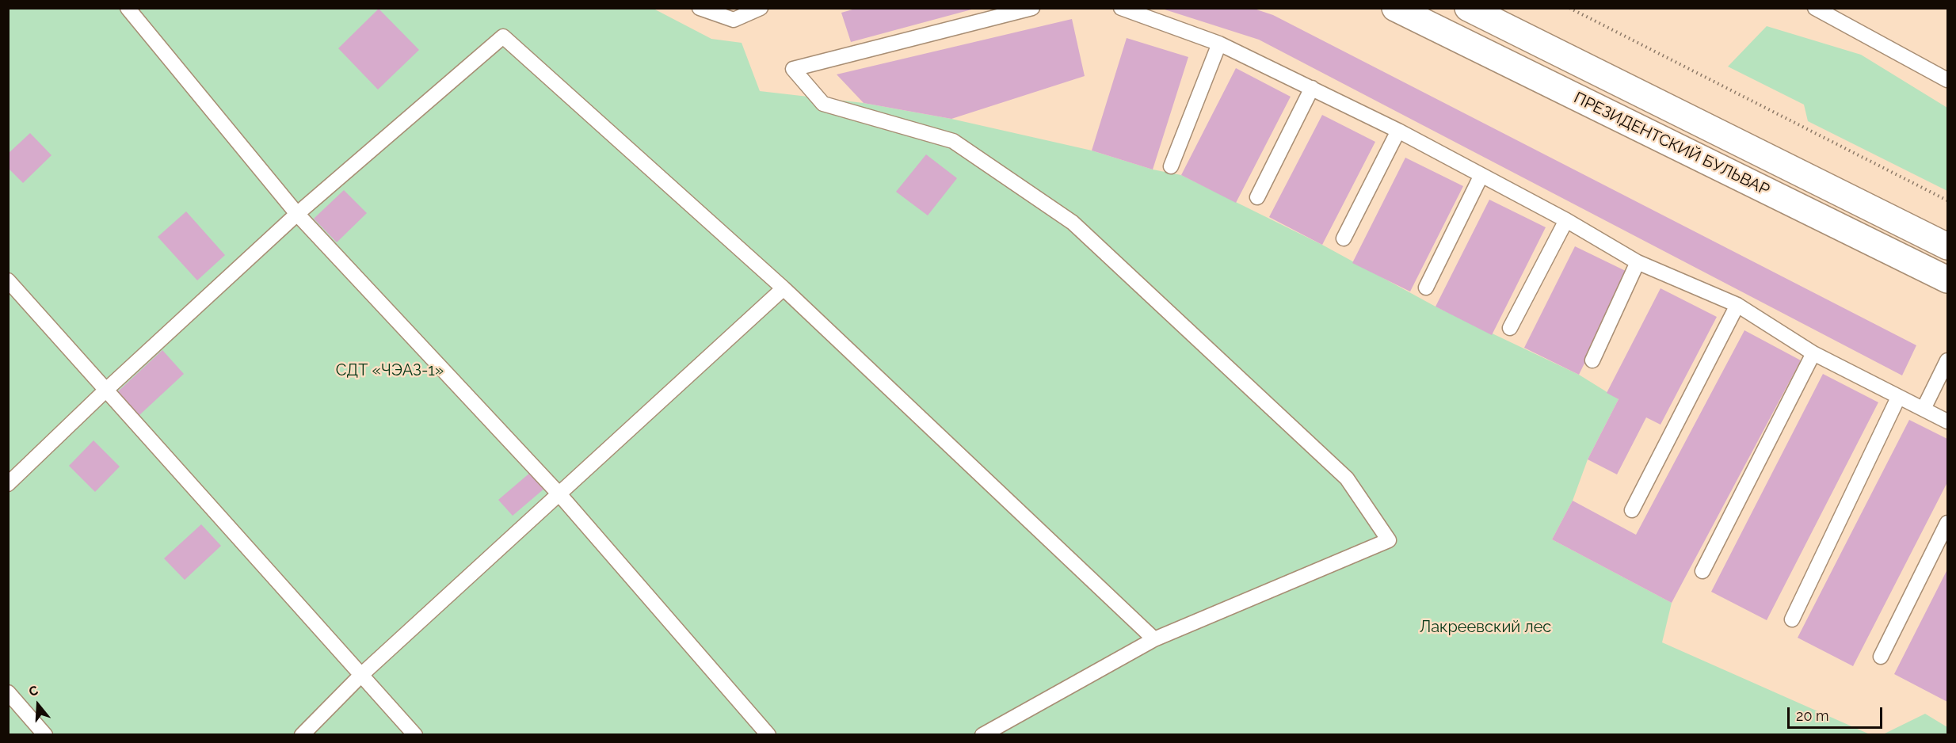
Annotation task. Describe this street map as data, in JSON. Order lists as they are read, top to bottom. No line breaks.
{"streets":{"main road":["ПРЕЗИДЕНТСКИЙ БУЛЬВАР"]},"parks":["СДТ «ЧЭАЗ-1»","Лакреевский лес"],"scale_bar":"20 m","north":"top"}
